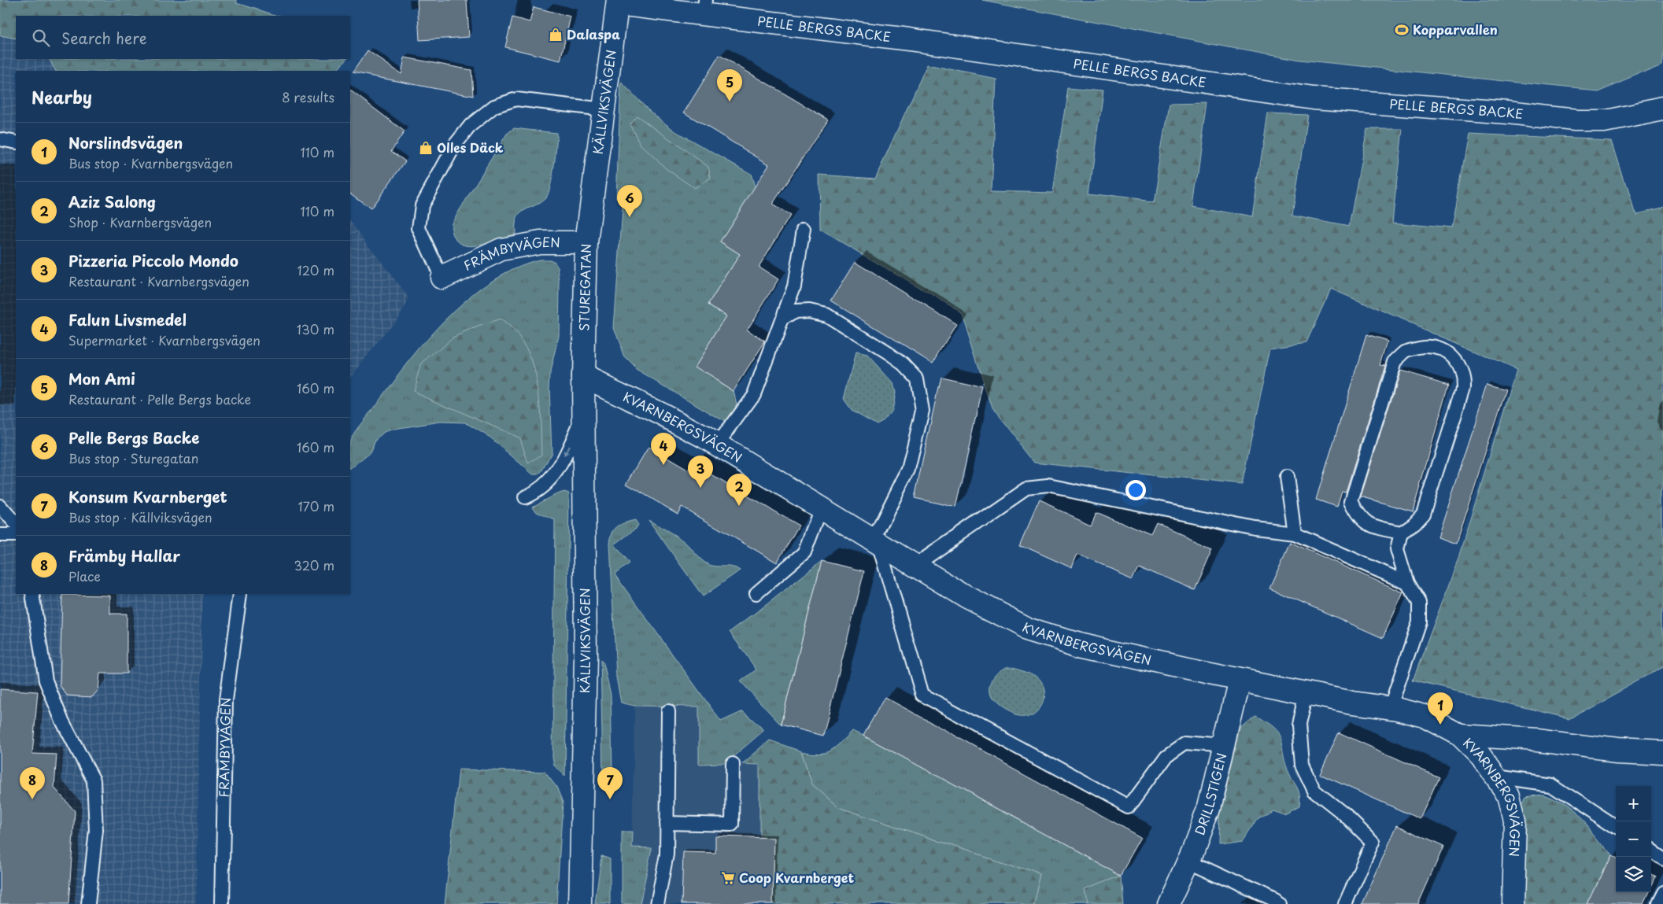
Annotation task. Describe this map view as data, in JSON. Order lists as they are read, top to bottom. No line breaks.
{"streets":{"street":["PELLE BERGS BACKE","KÄLLVIKSVÄGEN","FRÄMBYVÄGEN","STUREGATAN","KVARNBERGSVÄGEN","DRILLSTIGEN"]},"crossings":[["PELLE BERGS BACKE","KÄLLVIKSVÄGEN"],["KÄLLVIKSVÄGEN","STUREGATAN"],["KÄLLVIKSVÄGEN","KVARNBERGSVÄGEN"],["FRÄMBYVÄGEN","STUREGATAN"],["STUREGATAN","KVARNBERGSVÄGEN"],["KVARNBERGSVÄGEN","DRILLSTIGEN"]],"places":{"sports":["Kopparvallen"],"shop":["Dalaspa","Olles Däck"],"supermarket":["Coop Kvarnberget"]},"page":{"search":"Search here","pins":["5","6","4","3","2","1","7","8"],"heading":["Nearby","8 results"],"list":[{"mark":"1","name":"Norslindsvägen","note":"Bus stop · Kvarnbergsvägen","value":"110 m"},{"mark":"2","name":"Aziz Salong","note":"Shop · Kvarnbergsvägen","value":"110 m"},{"mark":"3","name":"Pizzeria Piccolo Mondo","note":"Restaurant · Kvarnbergsvägen","value":"120 m"},{"mark":"4","name":"Falun Livsmedel","note":"Supermarket · Kvarnbergsvägen","value":"130 m"},{"mark":"5","name":"Mon Ami","note":"Restaurant · Pelle Bergs backe","value":"160 m"},{"mark":"6","name":"Pelle Bergs Backe","note":"Bus stop · Sturegatan","value":"160 m"},{"mark":"7","name":"Konsum Kvarnberget","note":"Bus stop · Källviksvägen","value":"170 m"},{"mark":"8","name":"Främby Hallar","note":"Place","value":"320 m"}],"map_buttons":["+","−"]}}
